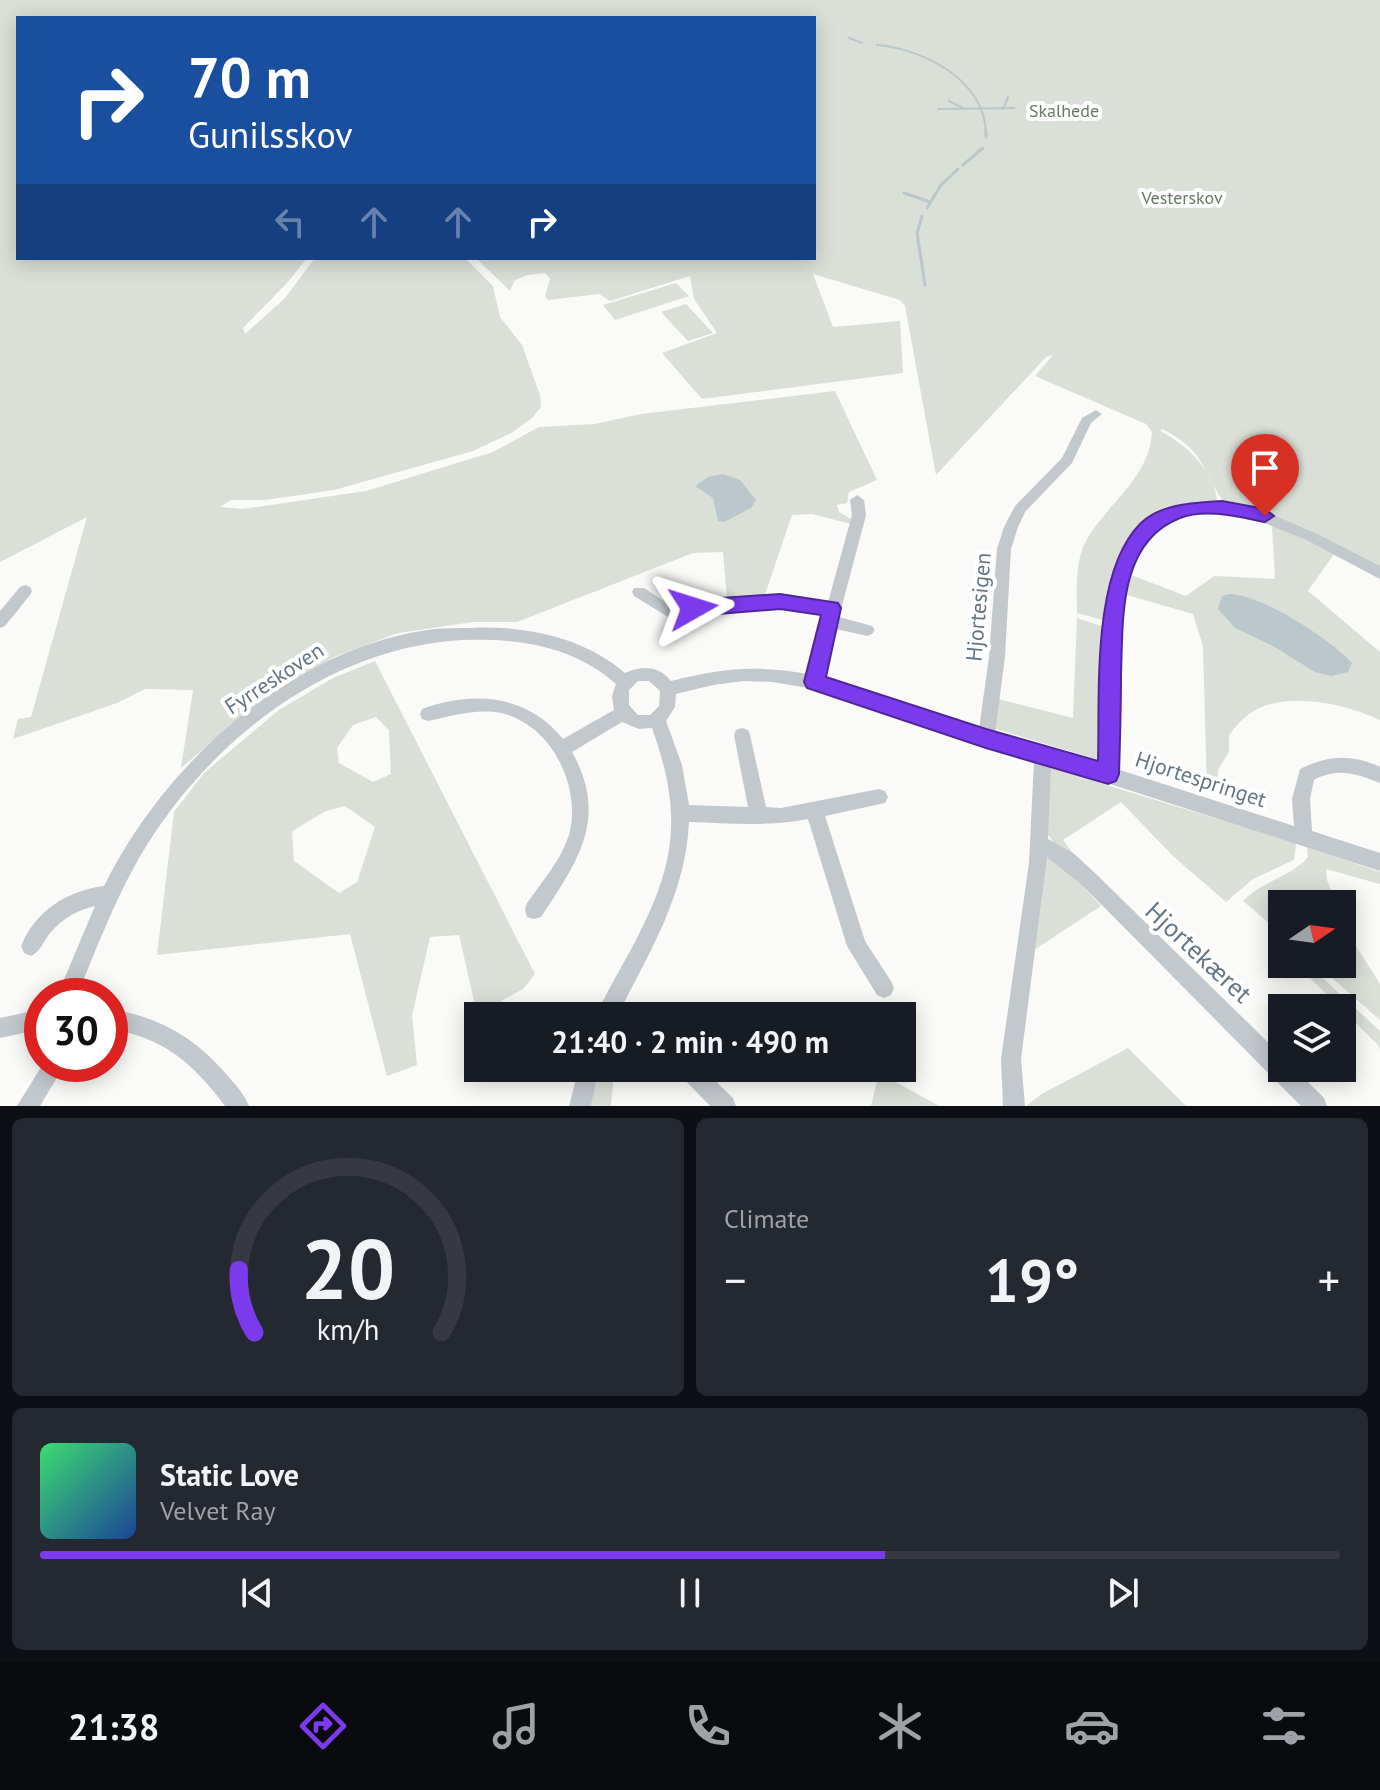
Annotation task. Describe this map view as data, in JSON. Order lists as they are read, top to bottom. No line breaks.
{"streets":{"street":["Hjortesigen","Fyrreskoven","Hjortespringet","Hjortekæret"]},"parks":["Skalhede","Vesterskov"],"north":"right","page":{"turn":["70 m","Gunilsskov"],"limit":"30","trip":"21:40 · 2 min · 490 m","tile":"Climate","heat":["−","19°","+"],"song":["Static Love","Velvet Ray"],"tabs":"21:38","gauge":["20","km/h"]}}
